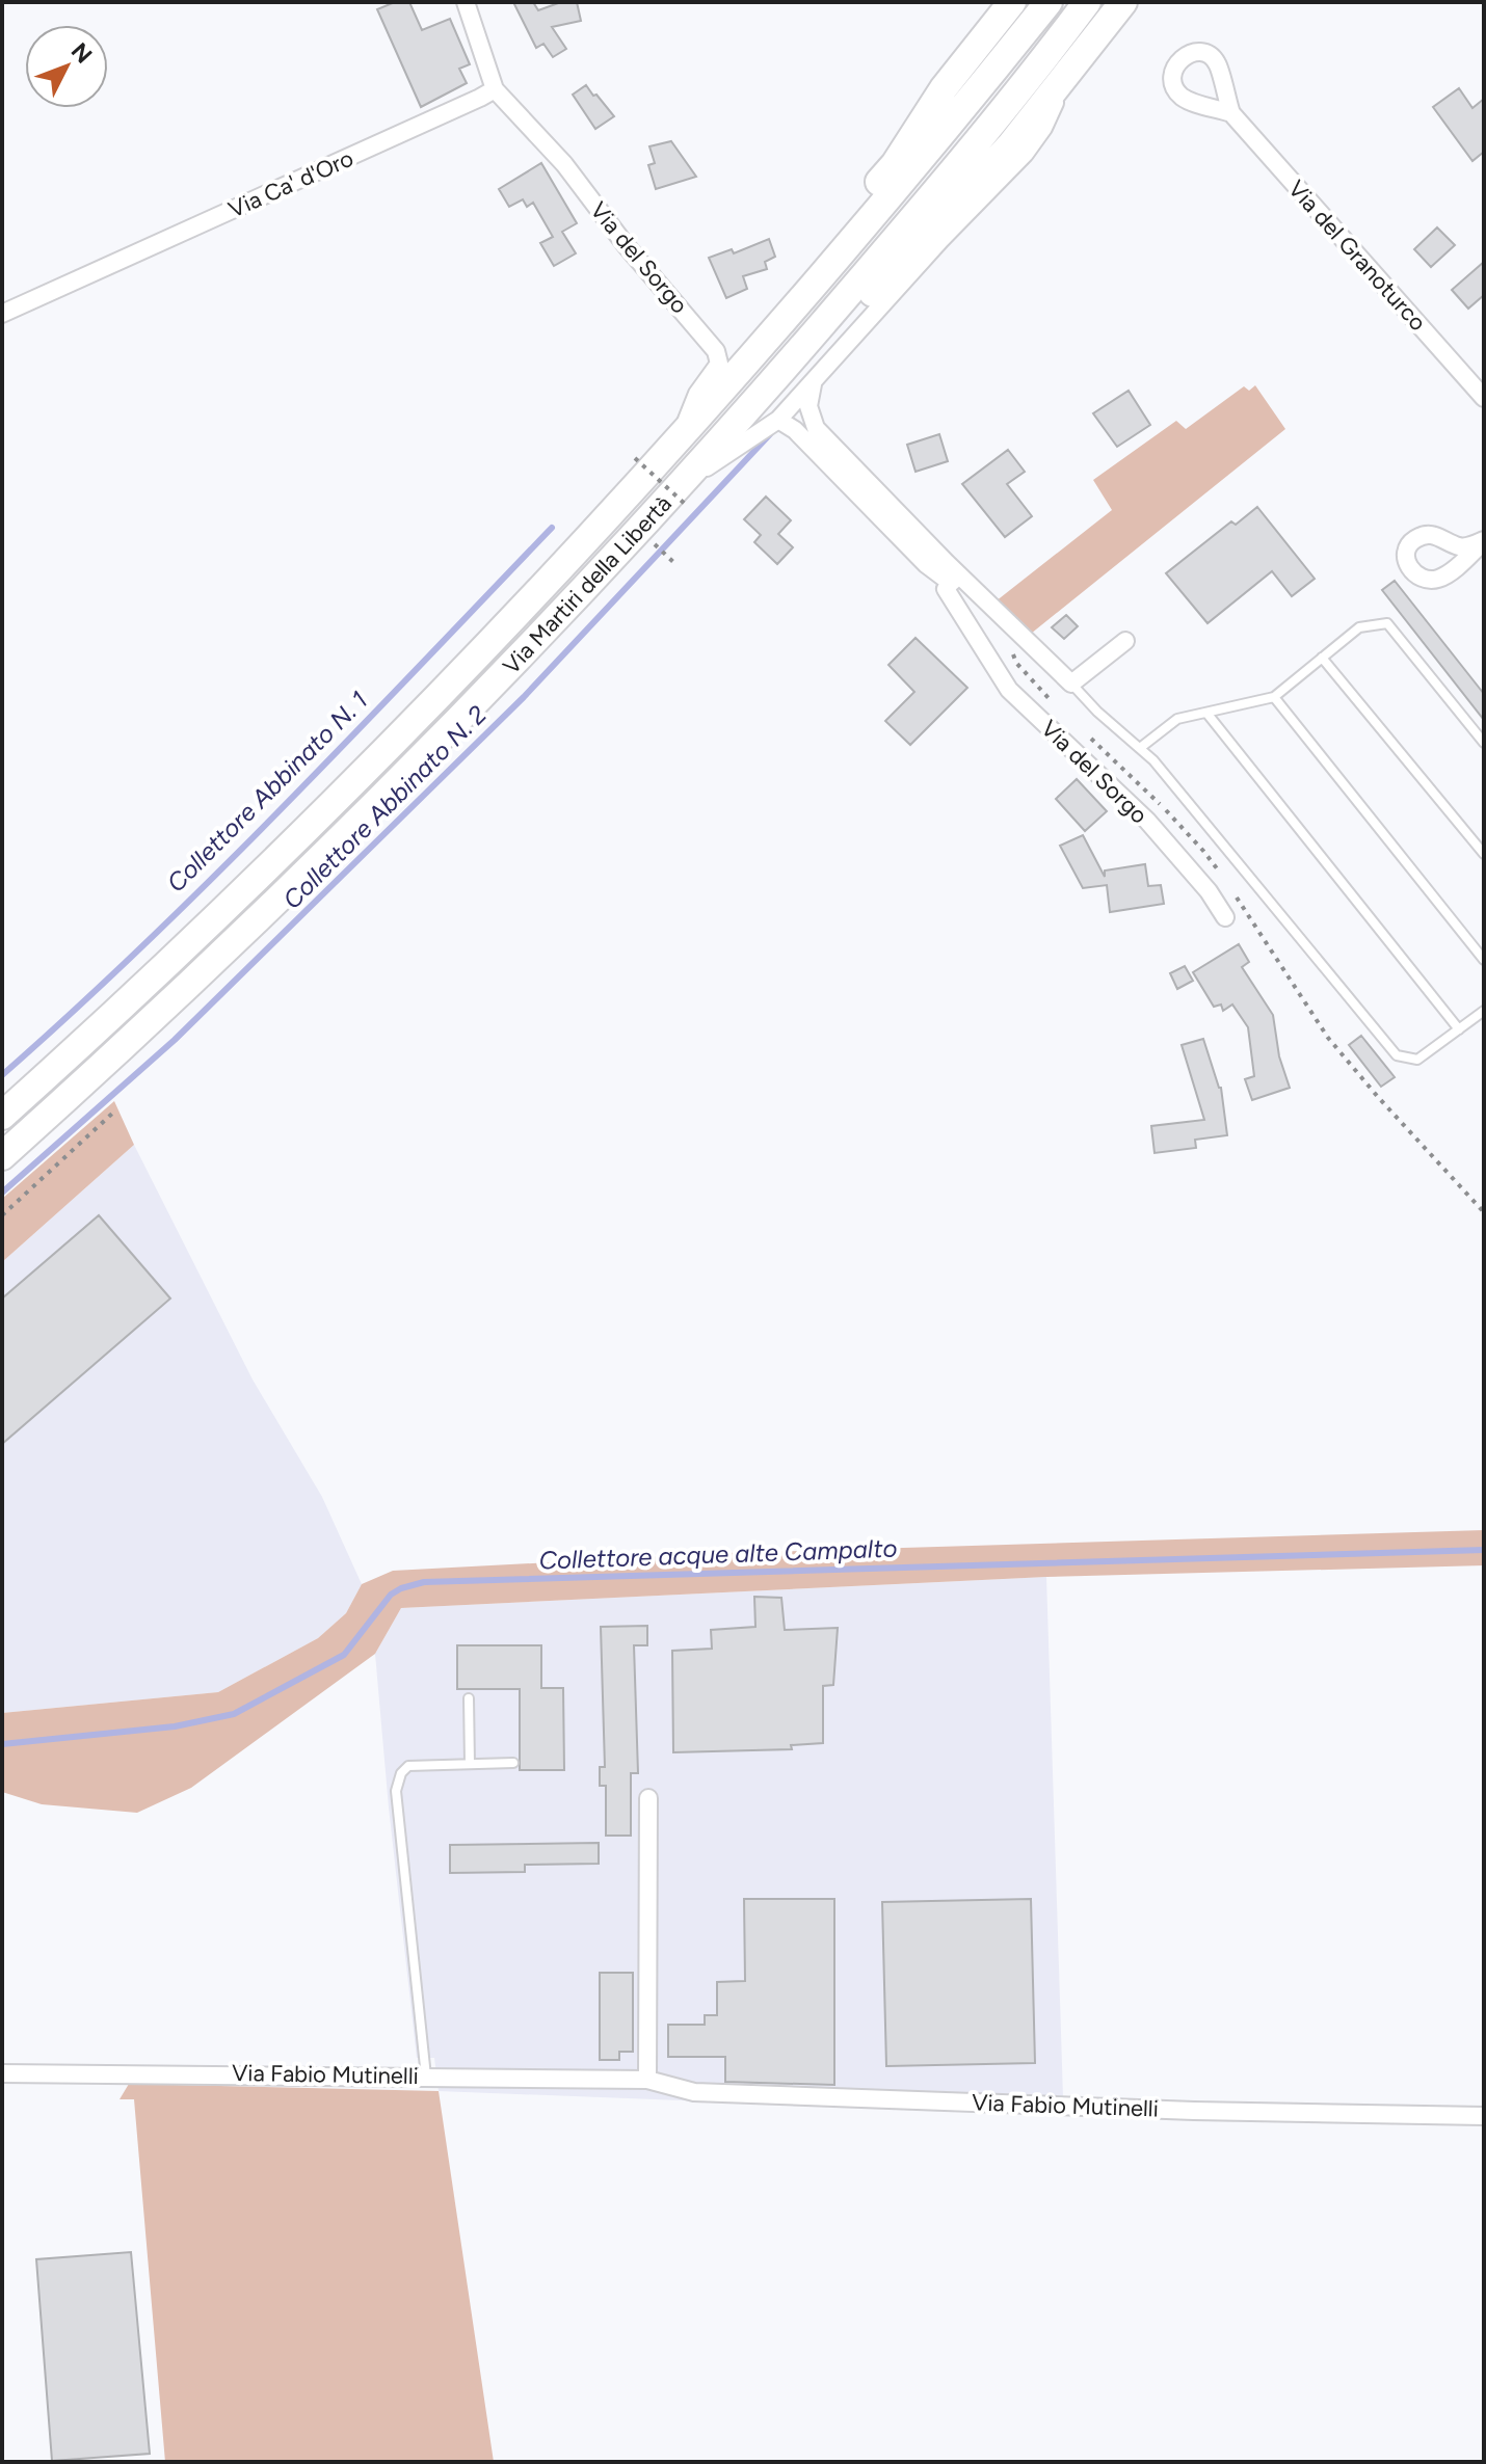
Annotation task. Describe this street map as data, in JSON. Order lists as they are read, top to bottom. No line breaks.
{"streets":{"main road":["Via Martiri della Libertà"],"street":["Via Ca' d'Oro","Via del Granoturco","Via del Sorgo","Via Fabio Mutinelli"]},"crossings":[["Via Ca' d'Oro","Via del Sorgo"],["Via del Sorgo","Via Martiri della Libertà"]],"water":["Collettore Abbinato N. 1","Collettore Abbinato N. 2","Collettore acque alte Campalto"],"north":"top right"}
